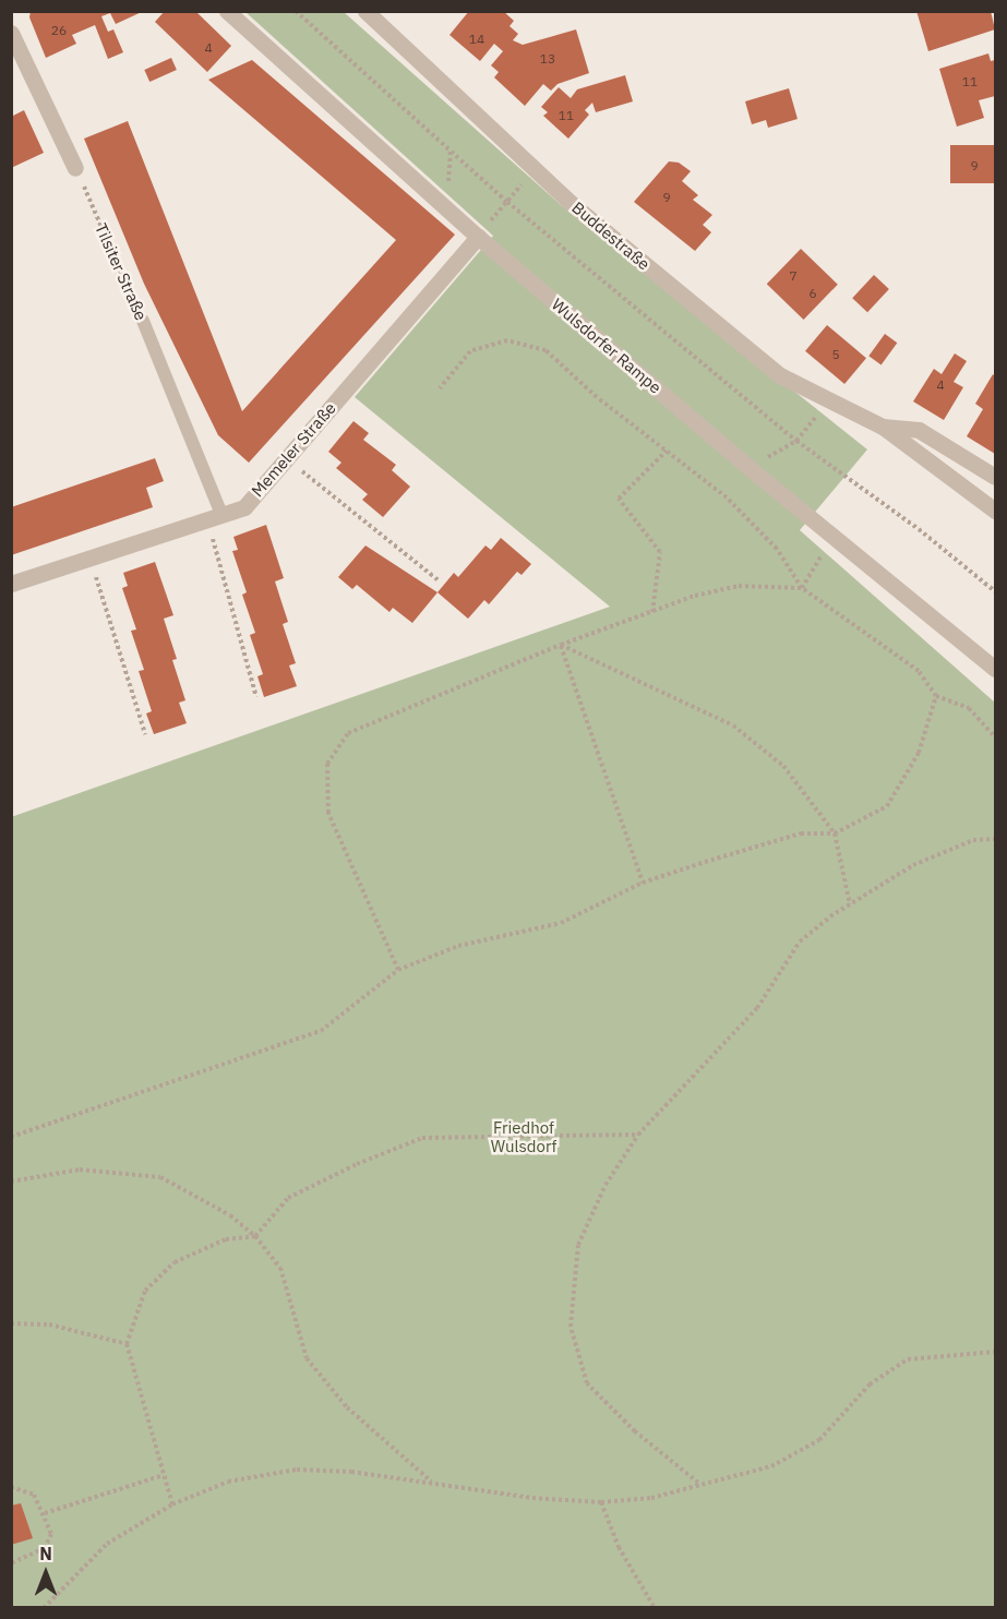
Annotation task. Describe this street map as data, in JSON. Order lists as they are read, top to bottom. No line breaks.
{"streets":{"street":["Buddestraße","Wulsdorfer Rampe","Memeler Straße"],"lane":["Tilsiter Straße"]},"crossings":[["Tilsiter Straße","Memeler Straße"],["Wulsdorfer Rampe","Memeler Straße"]],"parks":["Friedhof Wulsdorf"],"house_numbers":["26","14","4","13","11","11","9","9","7","6","5","4"],"north":"top"}
